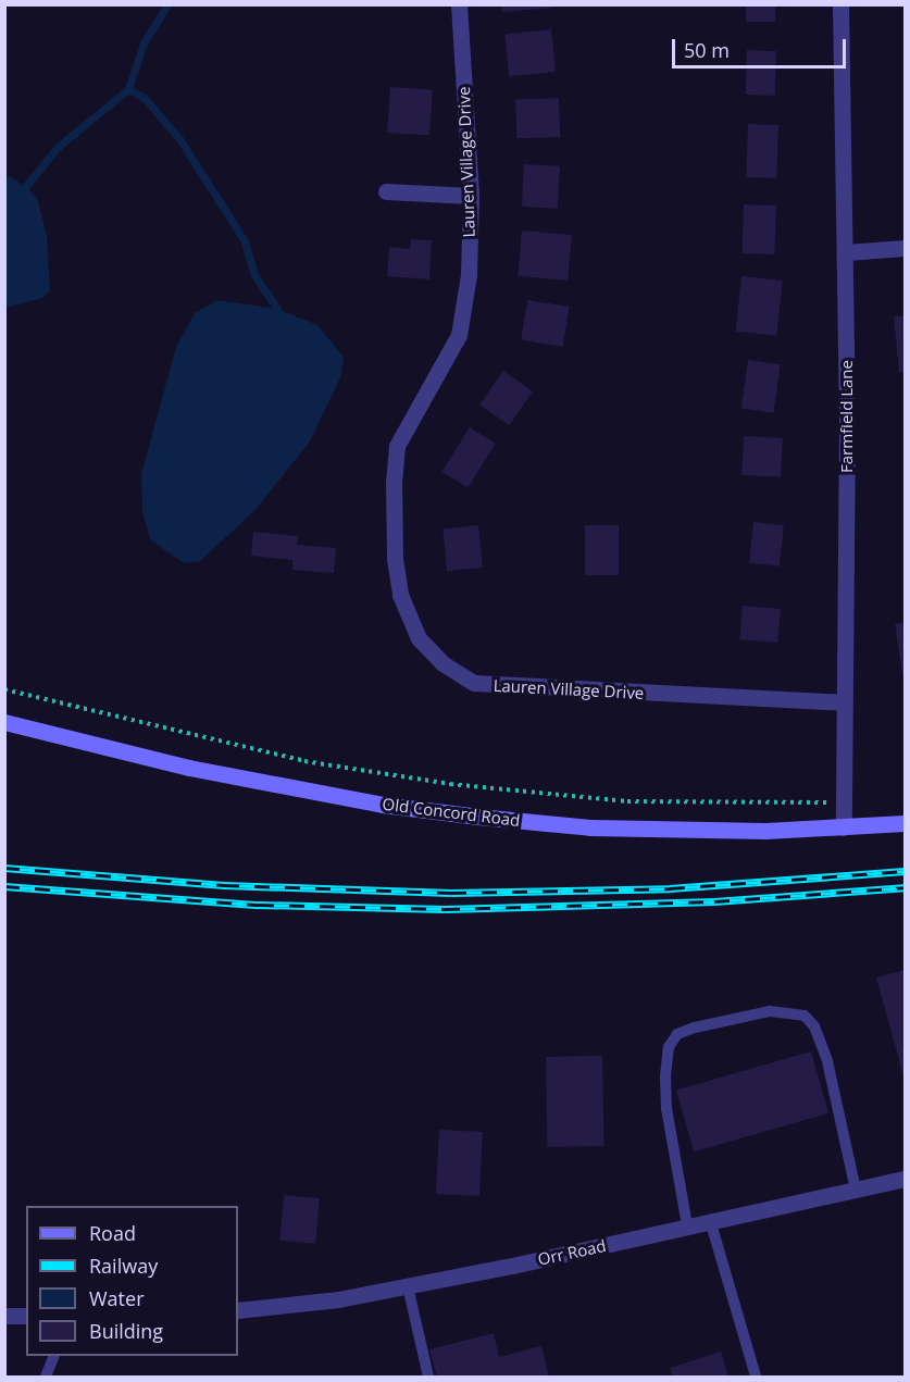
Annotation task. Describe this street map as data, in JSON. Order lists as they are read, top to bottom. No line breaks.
{"streets":{"street":["Lauren Village Drive","Farmfield Lane","Old Concord Road","Orr Road"]},"crossings":[["Lauren Village Drive","Farmfield Lane"],["Farmfield Lane","Old Concord Road"]],"legend":["Road","Railway","Water","Building"],"scale_bar":"50 m"}
